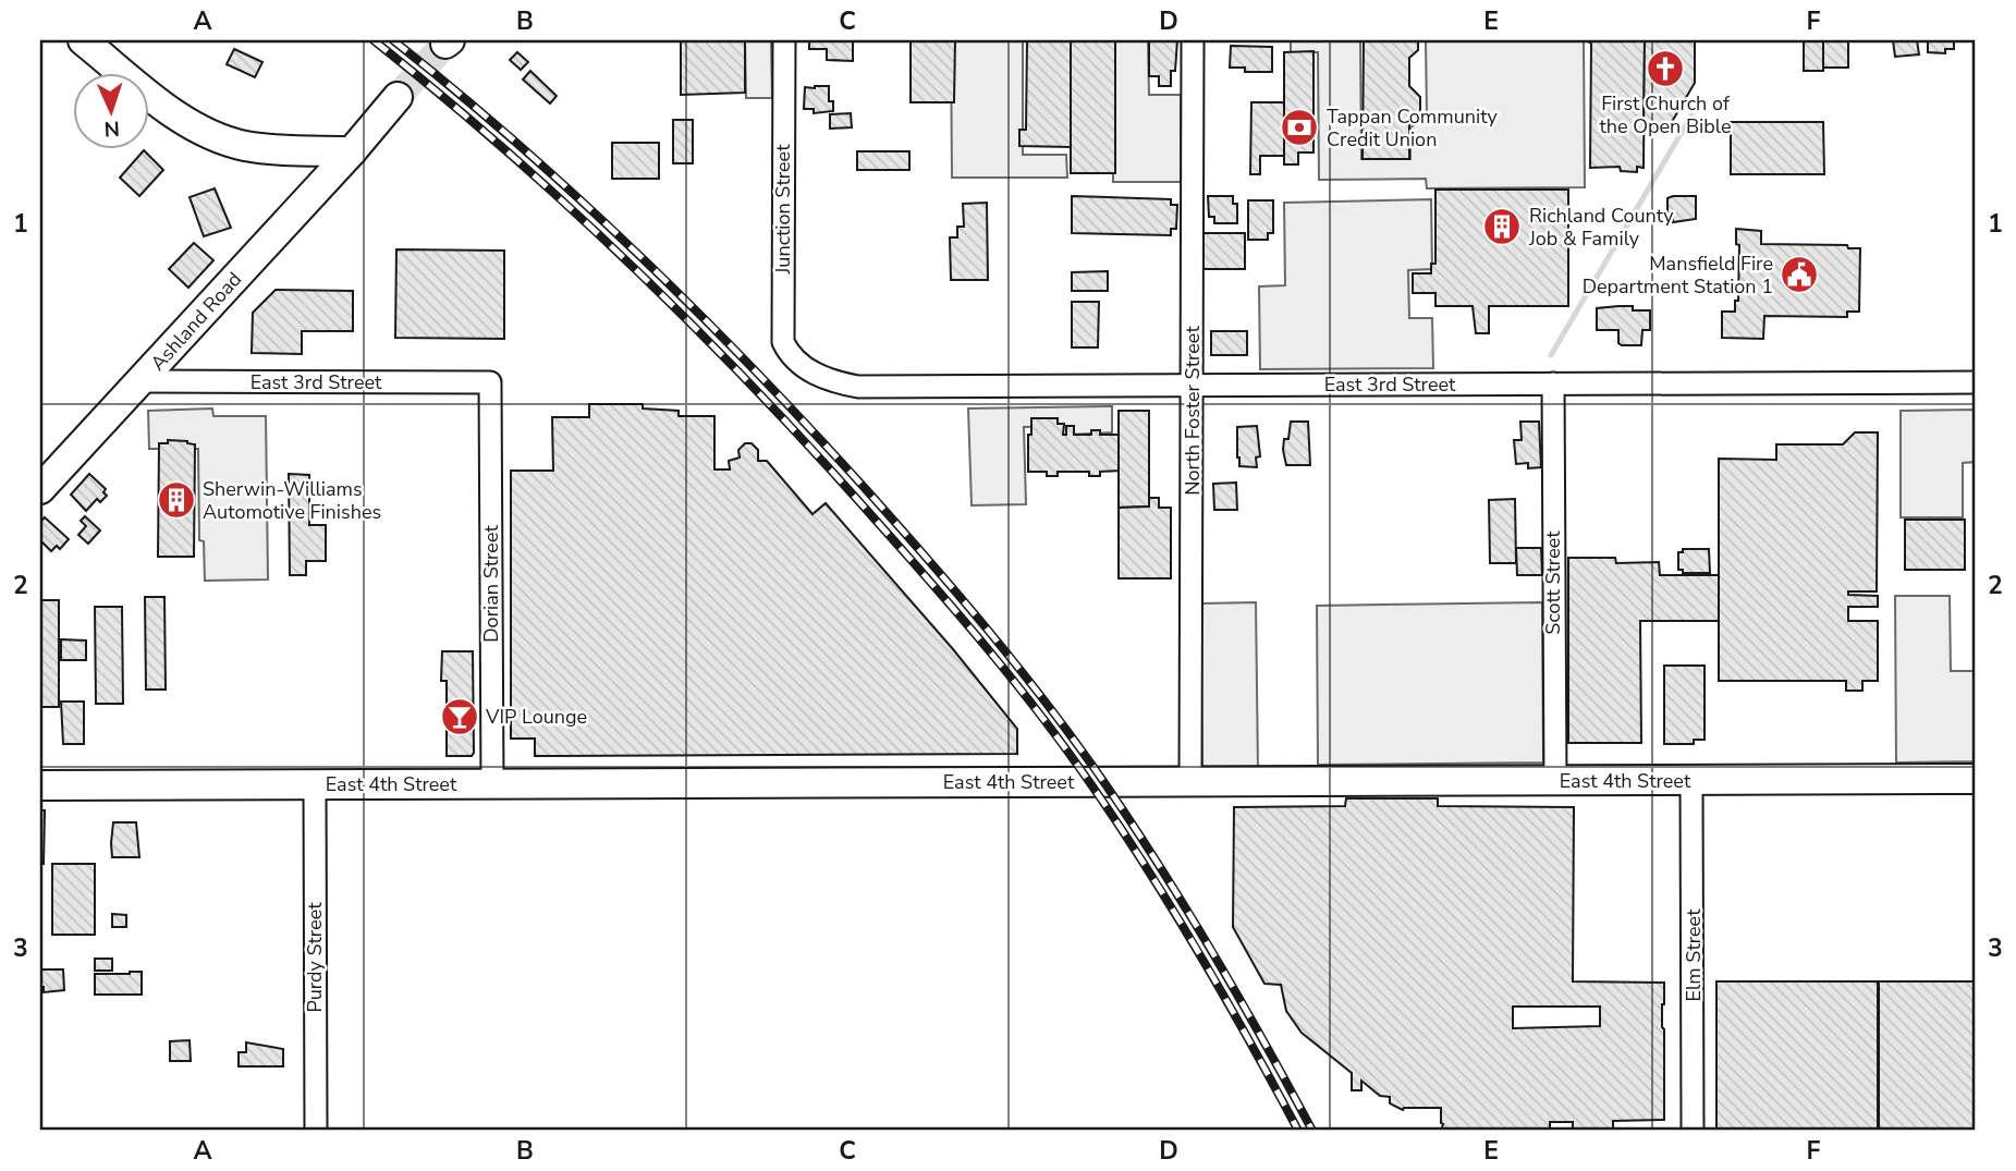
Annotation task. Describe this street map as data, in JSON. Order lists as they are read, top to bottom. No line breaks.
{"streets":{"main road":["Ashland Road","East 4th Street"],"street":["Junction Street","East 3rd Street","North Foster Street","Scott Street","Dorian Street","Elm Street","Purdy Street"]},"crossings":[["Junction Street","East 3rd Street"],["Ashland Road","East 3rd Street"],["East 3rd Street","North Foster Street"],["East 3rd Street","Scott Street"],["East 3rd Street","Dorian Street"],["North Foster Street","East 4th Street"],["Scott Street","East 4th Street"],["Dorian Street","East 4th Street"],["East 4th Street","Elm Street"],["East 4th Street","Purdy Street"]],"places":{"church":["First Church of the Open Bible"],"bank":["Tappan Community Credit Union"],"building":["Richland County Job & Family","Sherwin-Williams Automotive Finishes"],"public building":["Mansfield Fire Department Station 1"],"bar":["VIP Lounge"]},"north":"bottom","grid":{"columns":["A","B","C","D","E","F"],"rows":["1","2","3"]}}
